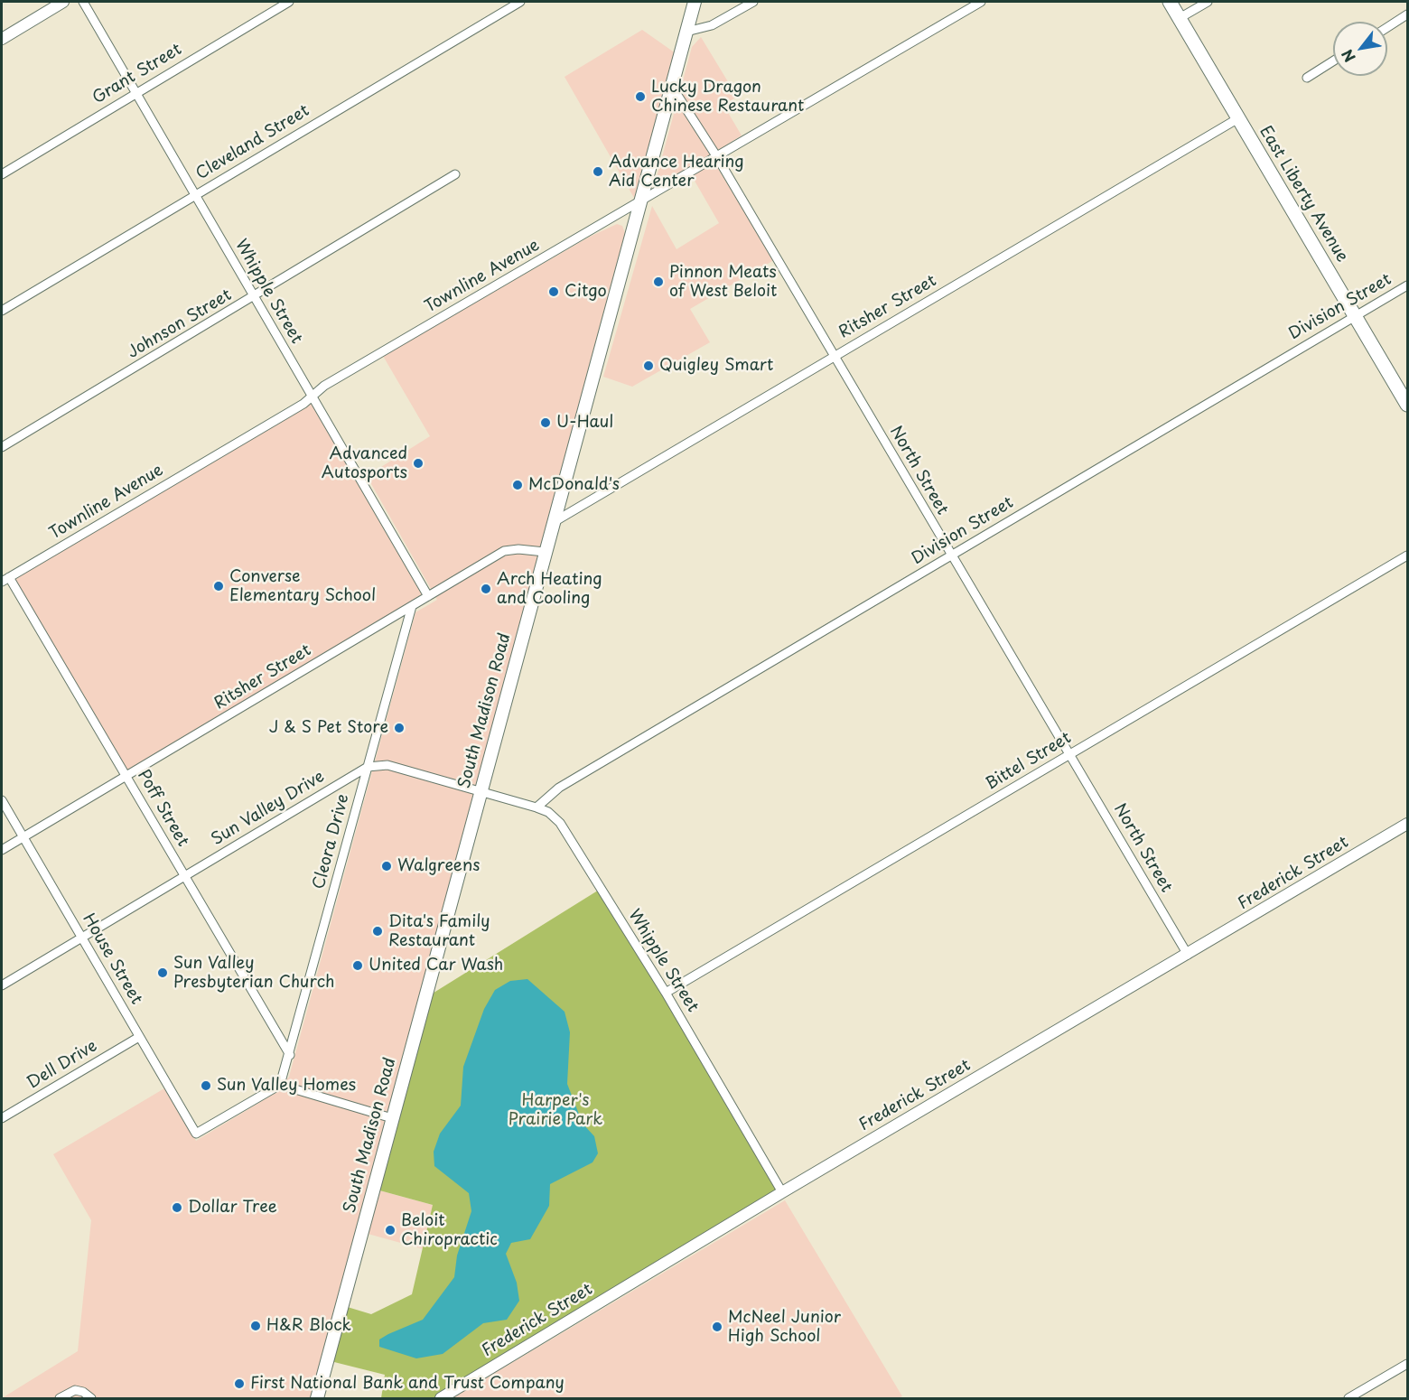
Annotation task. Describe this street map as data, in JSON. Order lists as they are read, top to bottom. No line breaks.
{"streets":{"main road":["East Liberty Avenue","South Madison Road"],"street":["Grant Street","Cleveland Street","Townline Avenue","Whipple Street","Ritsher Street","Division Street","Johnson Street","North Street","Bittel Street","Poff Street","Sun Valley Drive","Cleora Drive","Frederick Street","House Street","Dell Drive"]},"crossings":[["Grant Street","Whipple Street"],["Cleveland Street","Whipple Street"],["East Liberty Avenue","Ritsher Street"],["East Liberty Avenue","Division Street"],["Townline Avenue","Whipple Street"],["Townline Avenue","North Street"],["Townline Avenue","South Madison Road"],["Townline Avenue","Poff Street"],["Whipple Street","Ritsher Street"],["Whipple Street","Division Street"],["Whipple Street","Johnson Street"],["Whipple Street","South Madison Road"],["Whipple Street","Bittel Street"],["Whipple Street","Frederick Street"],["Ritsher Street","North Street"],["Ritsher Street","South Madison Road"],["Ritsher Street","Poff Street"],["Ritsher Street","Cleora Drive"],["Ritsher Street","House Street"],["Division Street","North Street"],["North Street","South Madison Road"],["North Street","Bittel Street"],["North Street","Frederick Street"],["Poff Street","Sun Valley Drive"],["Poff Street","Cleora Drive"],["Sun Valley Drive","Cleora Drive"],["Sun Valley Drive","House Street"],["Cleora Drive","House Street"],["House Street","Dell Drive"]],"parks":["Harper's Prairie Park"],"places":["Lucky Dragon Chinese Restaurant","Advance Hearing Aid Center","Pinnon Meats of West Beloit","Citgo","Quigley Smart","U-Haul","Advanced Autosports","McDonald's","Converse Elementary School","Arch Heating and Cooling","J & S Pet Store","Walgreens","Dita's Family Restaurant","United Car Wash","Sun Valley Presbyterian Church","Sun Valley Homes","Dollar Tree","Beloit Chiropractic","H&R Block","McNeel Junior High School","First National Bank and Trust Company"],"north":"bottom left"}
